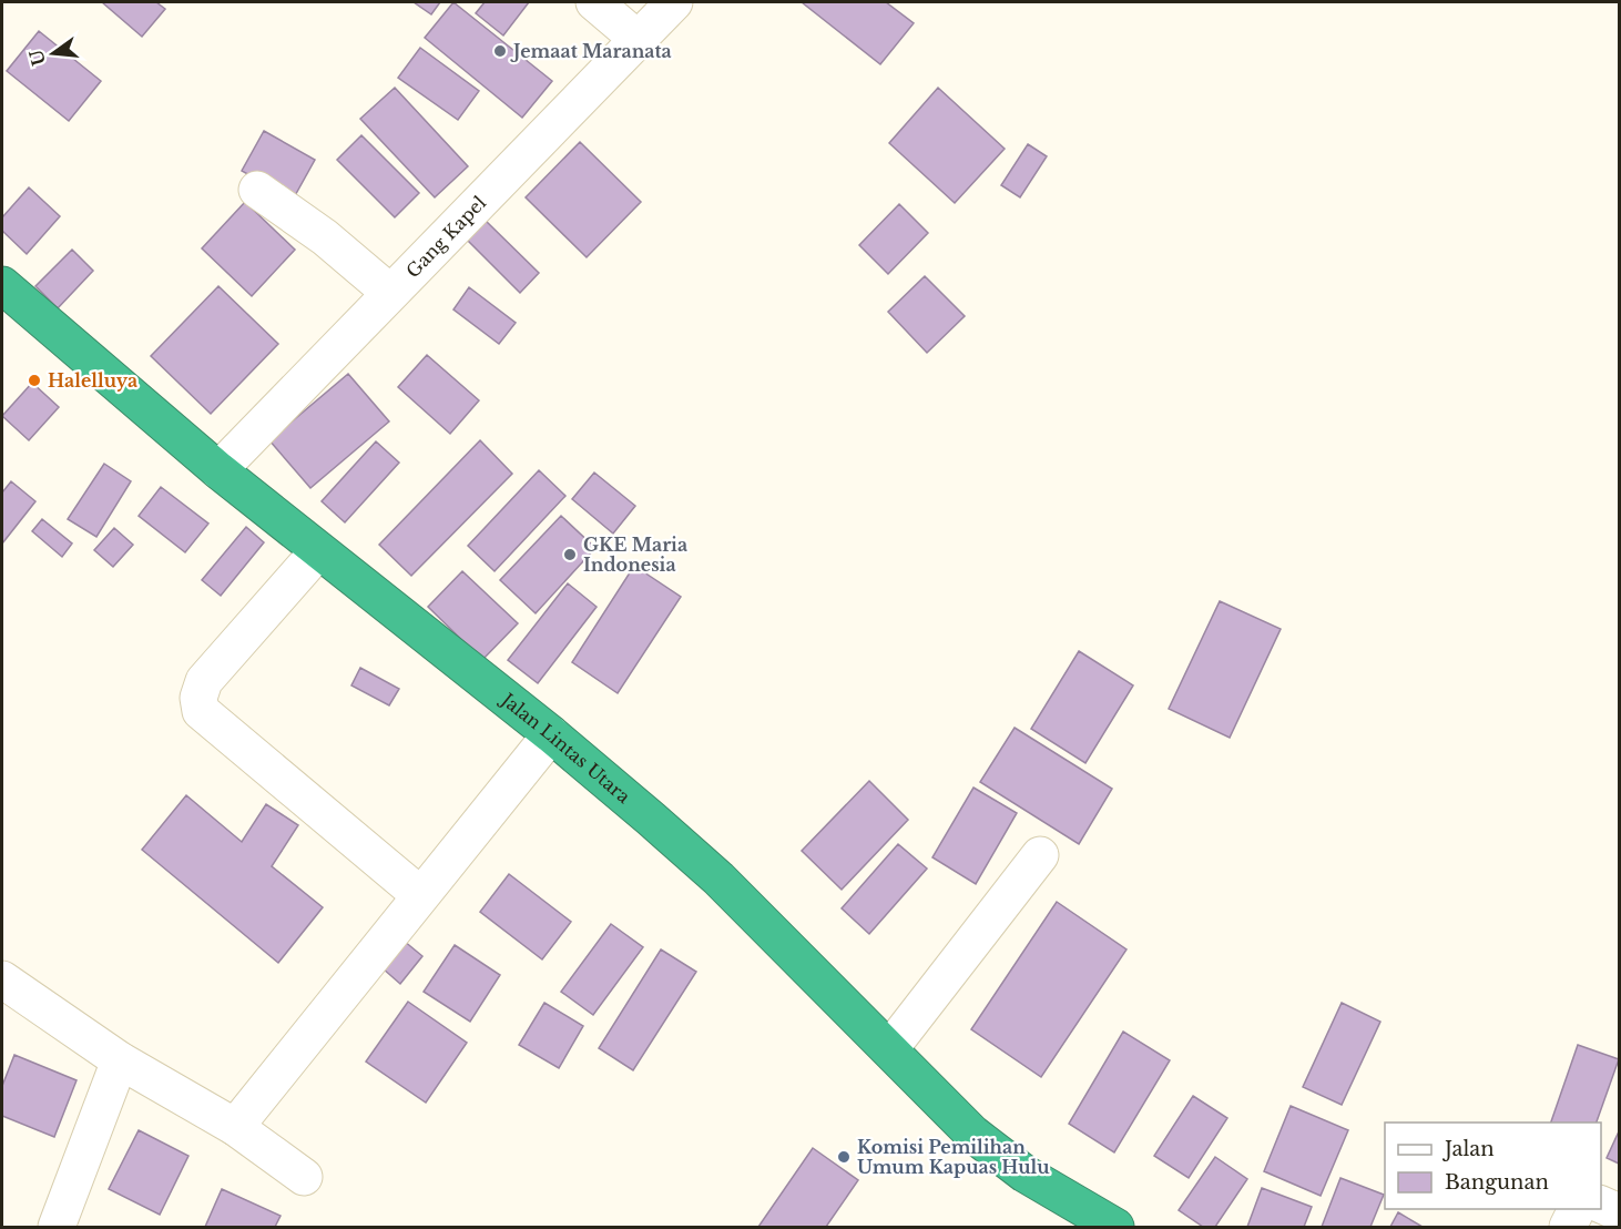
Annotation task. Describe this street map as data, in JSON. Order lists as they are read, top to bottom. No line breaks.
{"streets":{"highway":["Jalan Lintas Utara"],"street":["Gang Kapel"]},"crossings":[["Gang Kapel","Jalan Lintas Utara"]],"places":["Jemaat Maranata","Halelluya","GKE Maria Indonesia","Komisi Pemilihan Umum Kapuas Hulu"],"legend":["Jalan","Bangunan"],"north":"left"}
